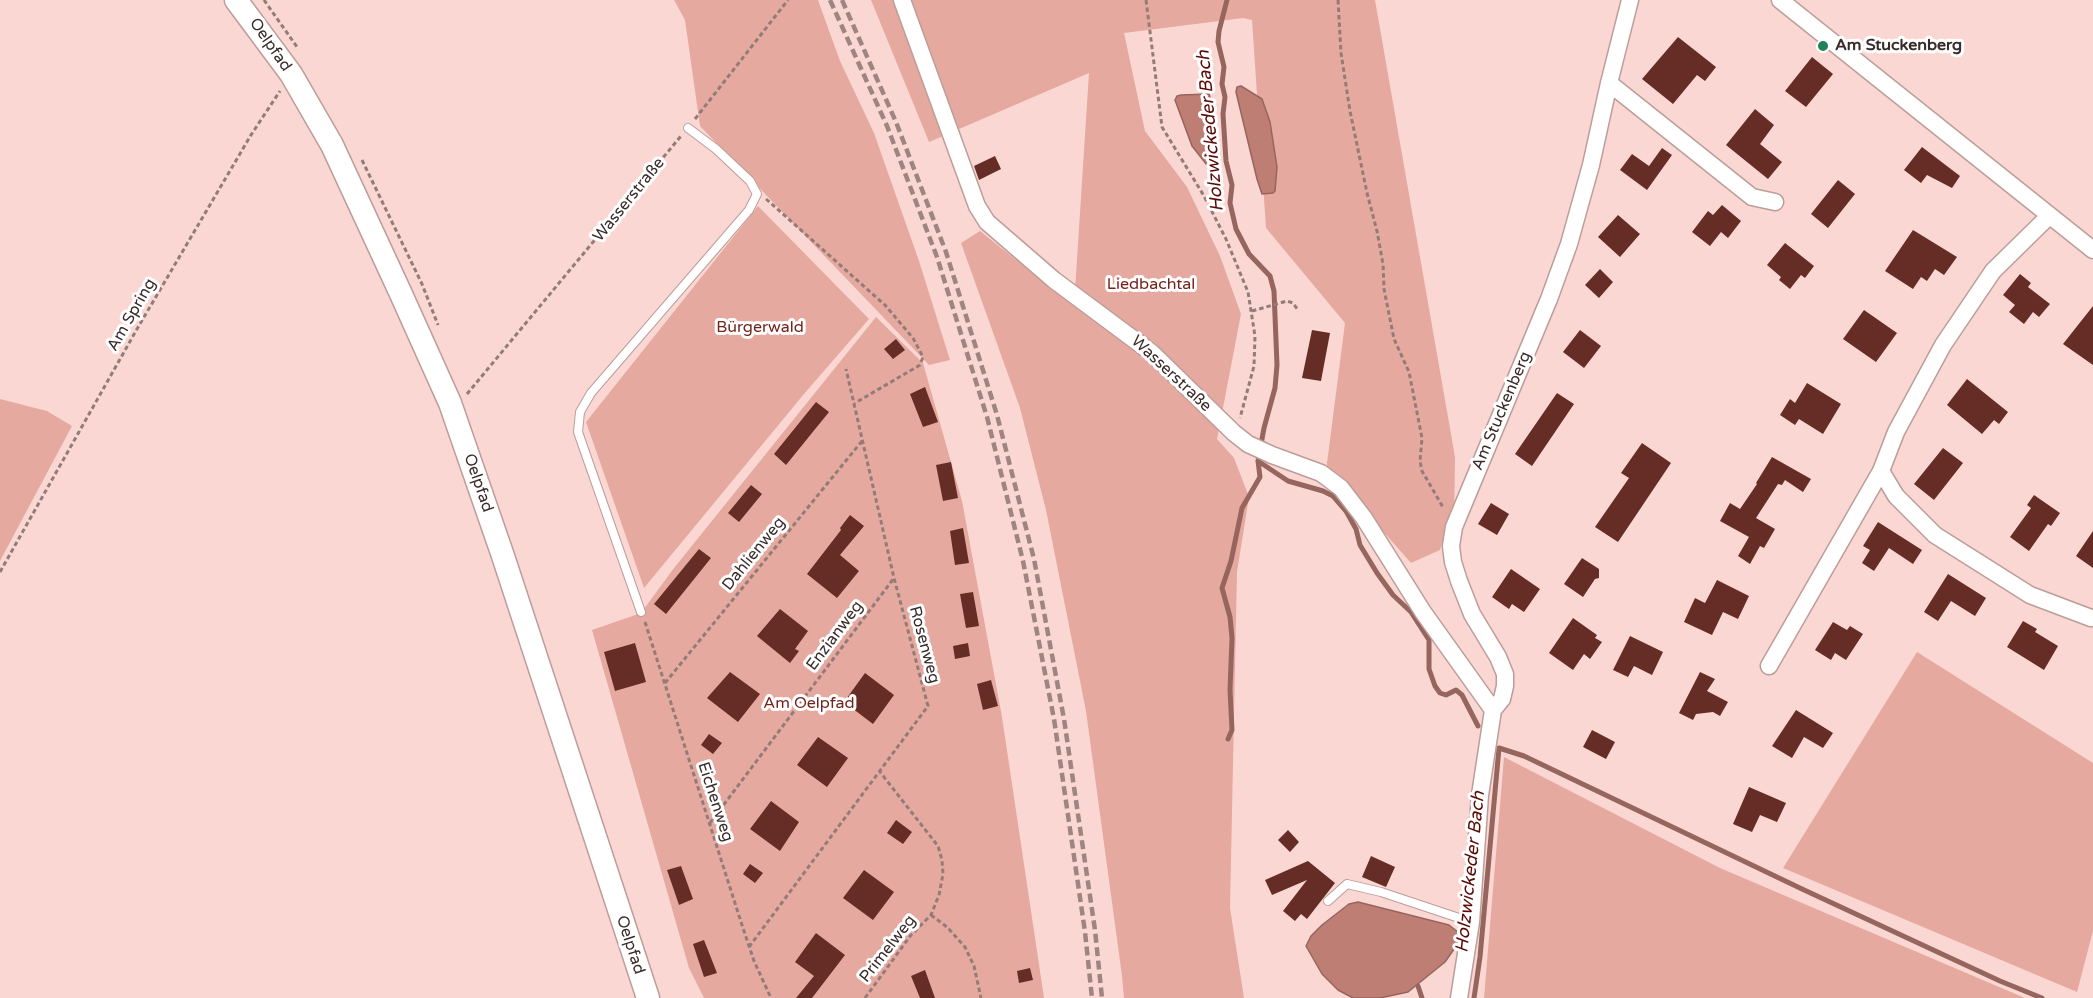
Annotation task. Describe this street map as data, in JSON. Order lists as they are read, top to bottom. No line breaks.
{"streets":{"street":["Oelpfad","Wasserstraße","Am Stuckenberg"],"path":["Am Spring","Dahlienweg","Enzianweg","Rosenweg","Eichenweg","Primelweg"]},"crossings":[["Oelpfad","Am Spring"],["Wasserstraße","Am Stuckenberg"],["Dahlienweg","Rosenweg"],["Dahlienweg","Eichenweg"],["Enzianweg","Rosenweg"],["Enzianweg","Eichenweg"],["Rosenweg","Eichenweg"]],"water":["Holzwickeder Bach"],"parks":["Liedbachtal","Bürgerwald","Am Oelpfad"],"places":["Am Stuckenberg"]}
